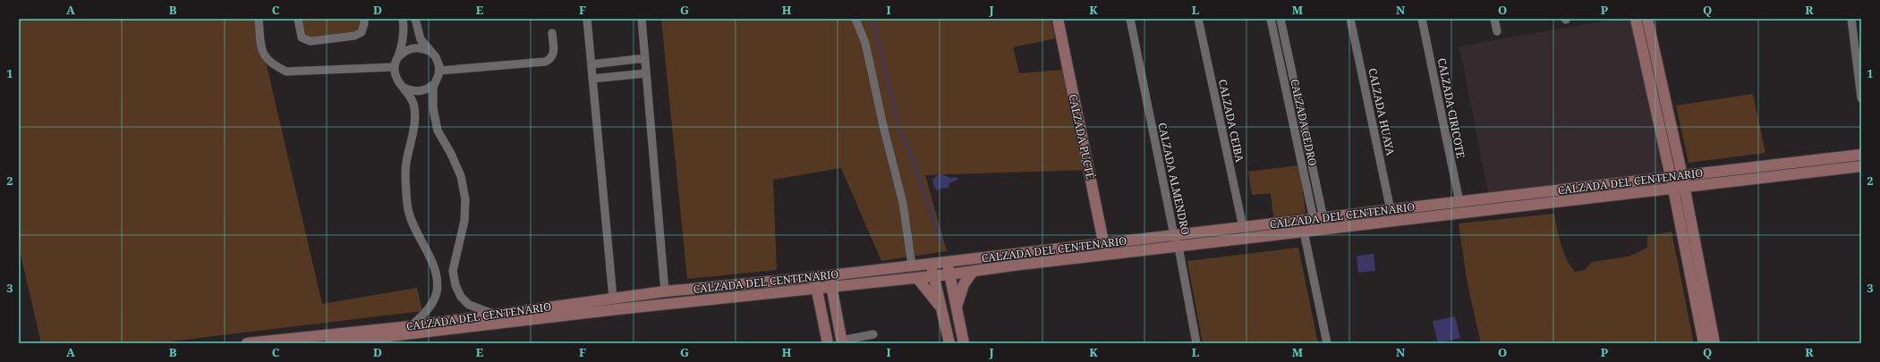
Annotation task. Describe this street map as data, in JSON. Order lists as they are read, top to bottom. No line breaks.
{"streets":{"main road":["CALZADA PUCTÉ","CALZADA DEL CENTENARIO"],"street":["CALZADA CIRICOTE","CALZADA HUAYA","CALZADA CEIBA","CALZADA CEDRO","CALZADA ALMENDRO"]},"crossings":[["CALZADA CIRICOTE","CALZADA DEL CENTENARIO"],["CALZADA HUAYA","CALZADA DEL CENTENARIO"],["CALZADA CEIBA","CALZADA DEL CENTENARIO"],["CALZADA CEDRO","CALZADA DEL CENTENARIO"],["CALZADA PUCTÉ","CALZADA DEL CENTENARIO"],["CALZADA ALMENDRO","CALZADA DEL CENTENARIO"]],"grid":{"columns":["A","B","C","D","E","F","G","H","I","J","K","L","M","N","O","P","Q","R"],"rows":["1","2","3"]}}
